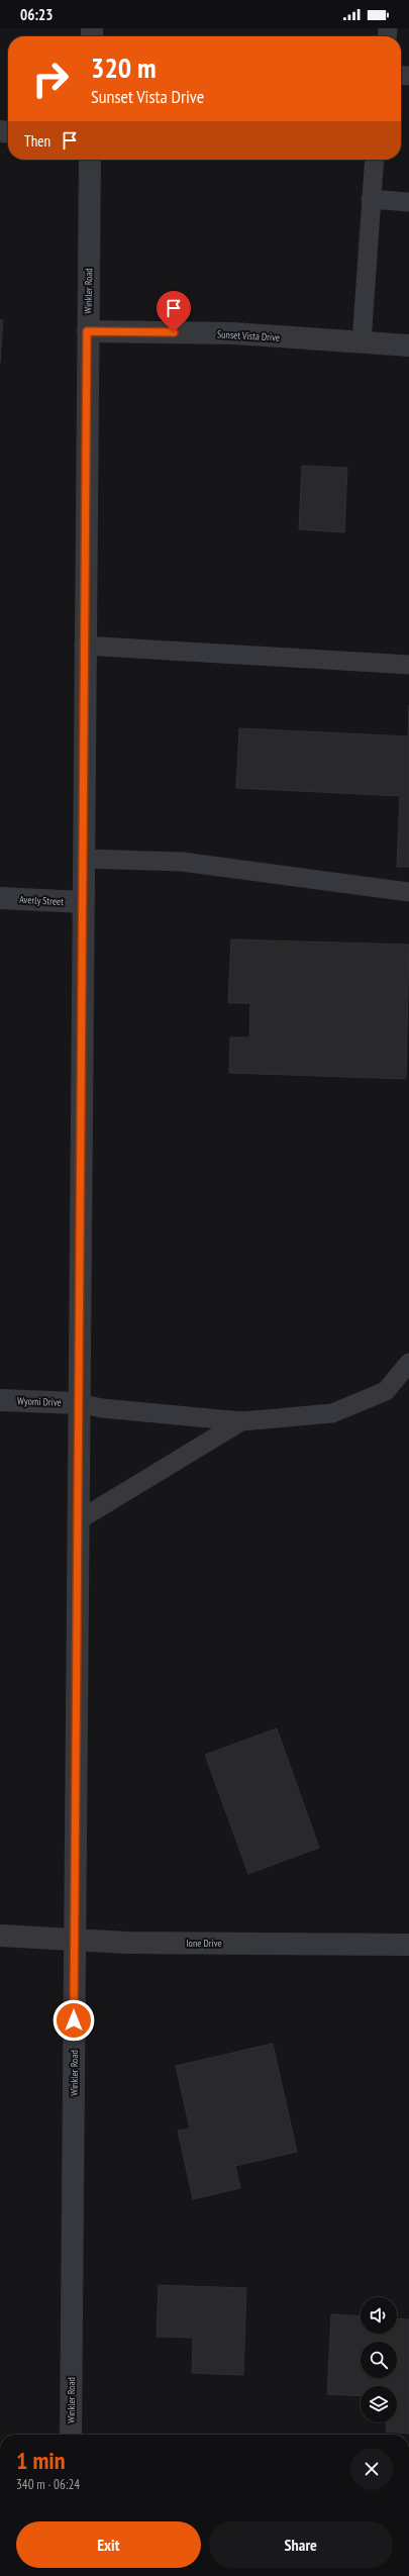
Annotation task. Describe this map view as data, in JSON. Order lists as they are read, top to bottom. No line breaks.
{"streets":{"street":["Winkler Road","Sunset Vista Drive","Averly Street","Wyomi Drive","Ione Drive"]},"crossings":[["Winkler Road","Sunset Vista Drive"],["Winkler Road","Averly Street"],["Winkler Road","Wyomi Drive"],["Winkler Road","Ione Drive"]],"page":{"status":"06:23","turn":["320 m","Sunset Vista Drive"],"then":"Then","heading":["1 min","340 m · 06:24"],"buttons":["Exit","Share"]}}
